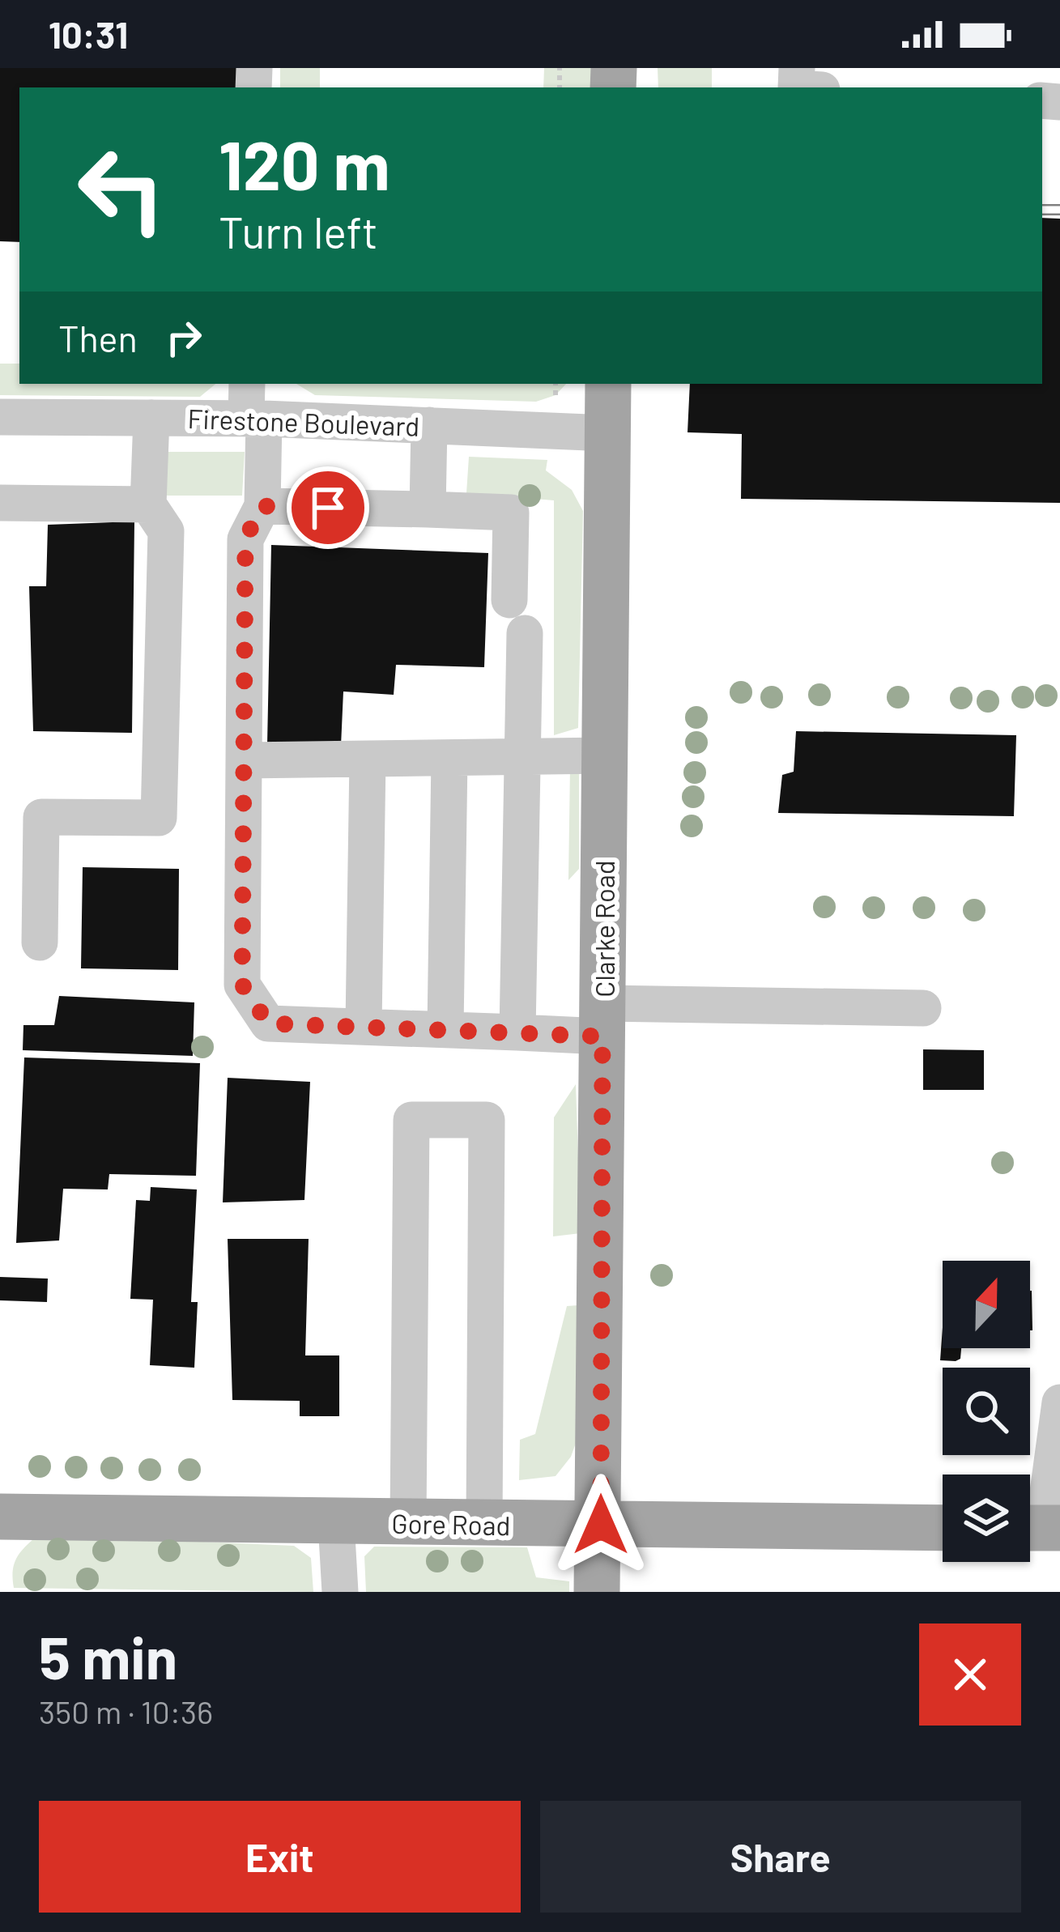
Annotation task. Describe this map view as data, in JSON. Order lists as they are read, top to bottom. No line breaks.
{"streets":{"main road":["Clarke Road","Gore Road"],"street":["Firestone Boulevard"]},"crossings":[["Firestone Boulevard","Clarke Road"],["Clarke Road","Gore Road"]],"north":"top","page":{"status":"10:31","turn":["120 m","Turn left"],"then":"Then","heading":["5 min","350 m · 10:36"],"buttons":["Exit","Share"]}}
